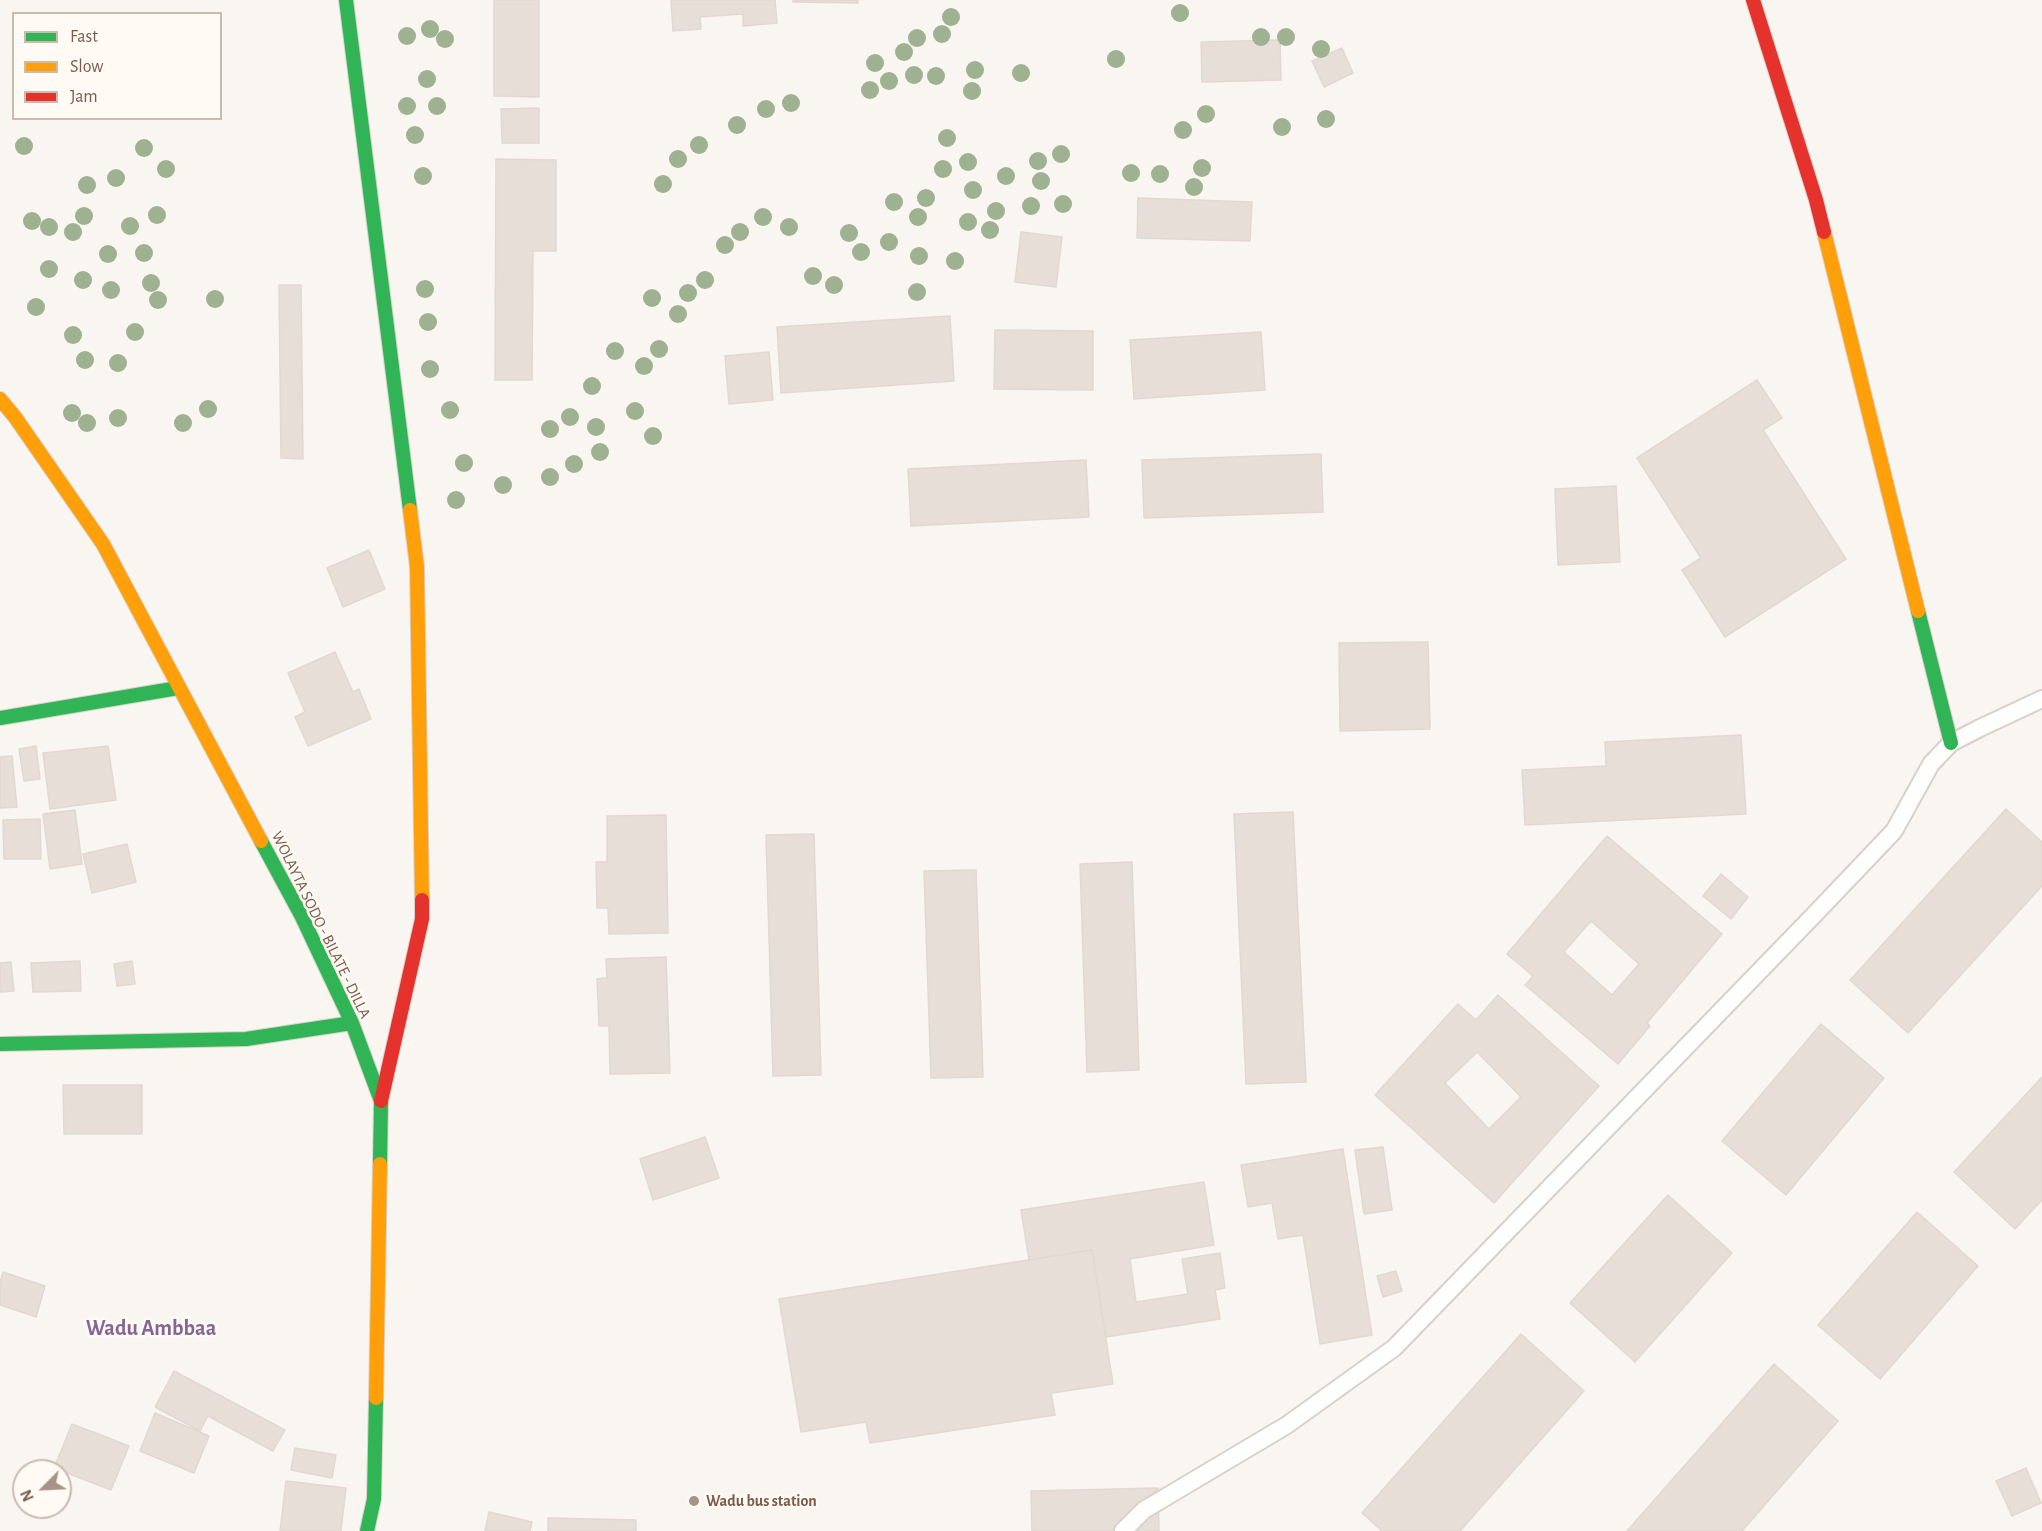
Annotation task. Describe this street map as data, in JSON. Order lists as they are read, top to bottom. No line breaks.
{"streets":{"street":["WOLAYTA SODO - BILATE - DILLA"]},"districts":["Wadu Ambbaa"],"places":["Wadu bus station"],"legend":["Fast","Slow","Jam"],"north":"bottom left"}
